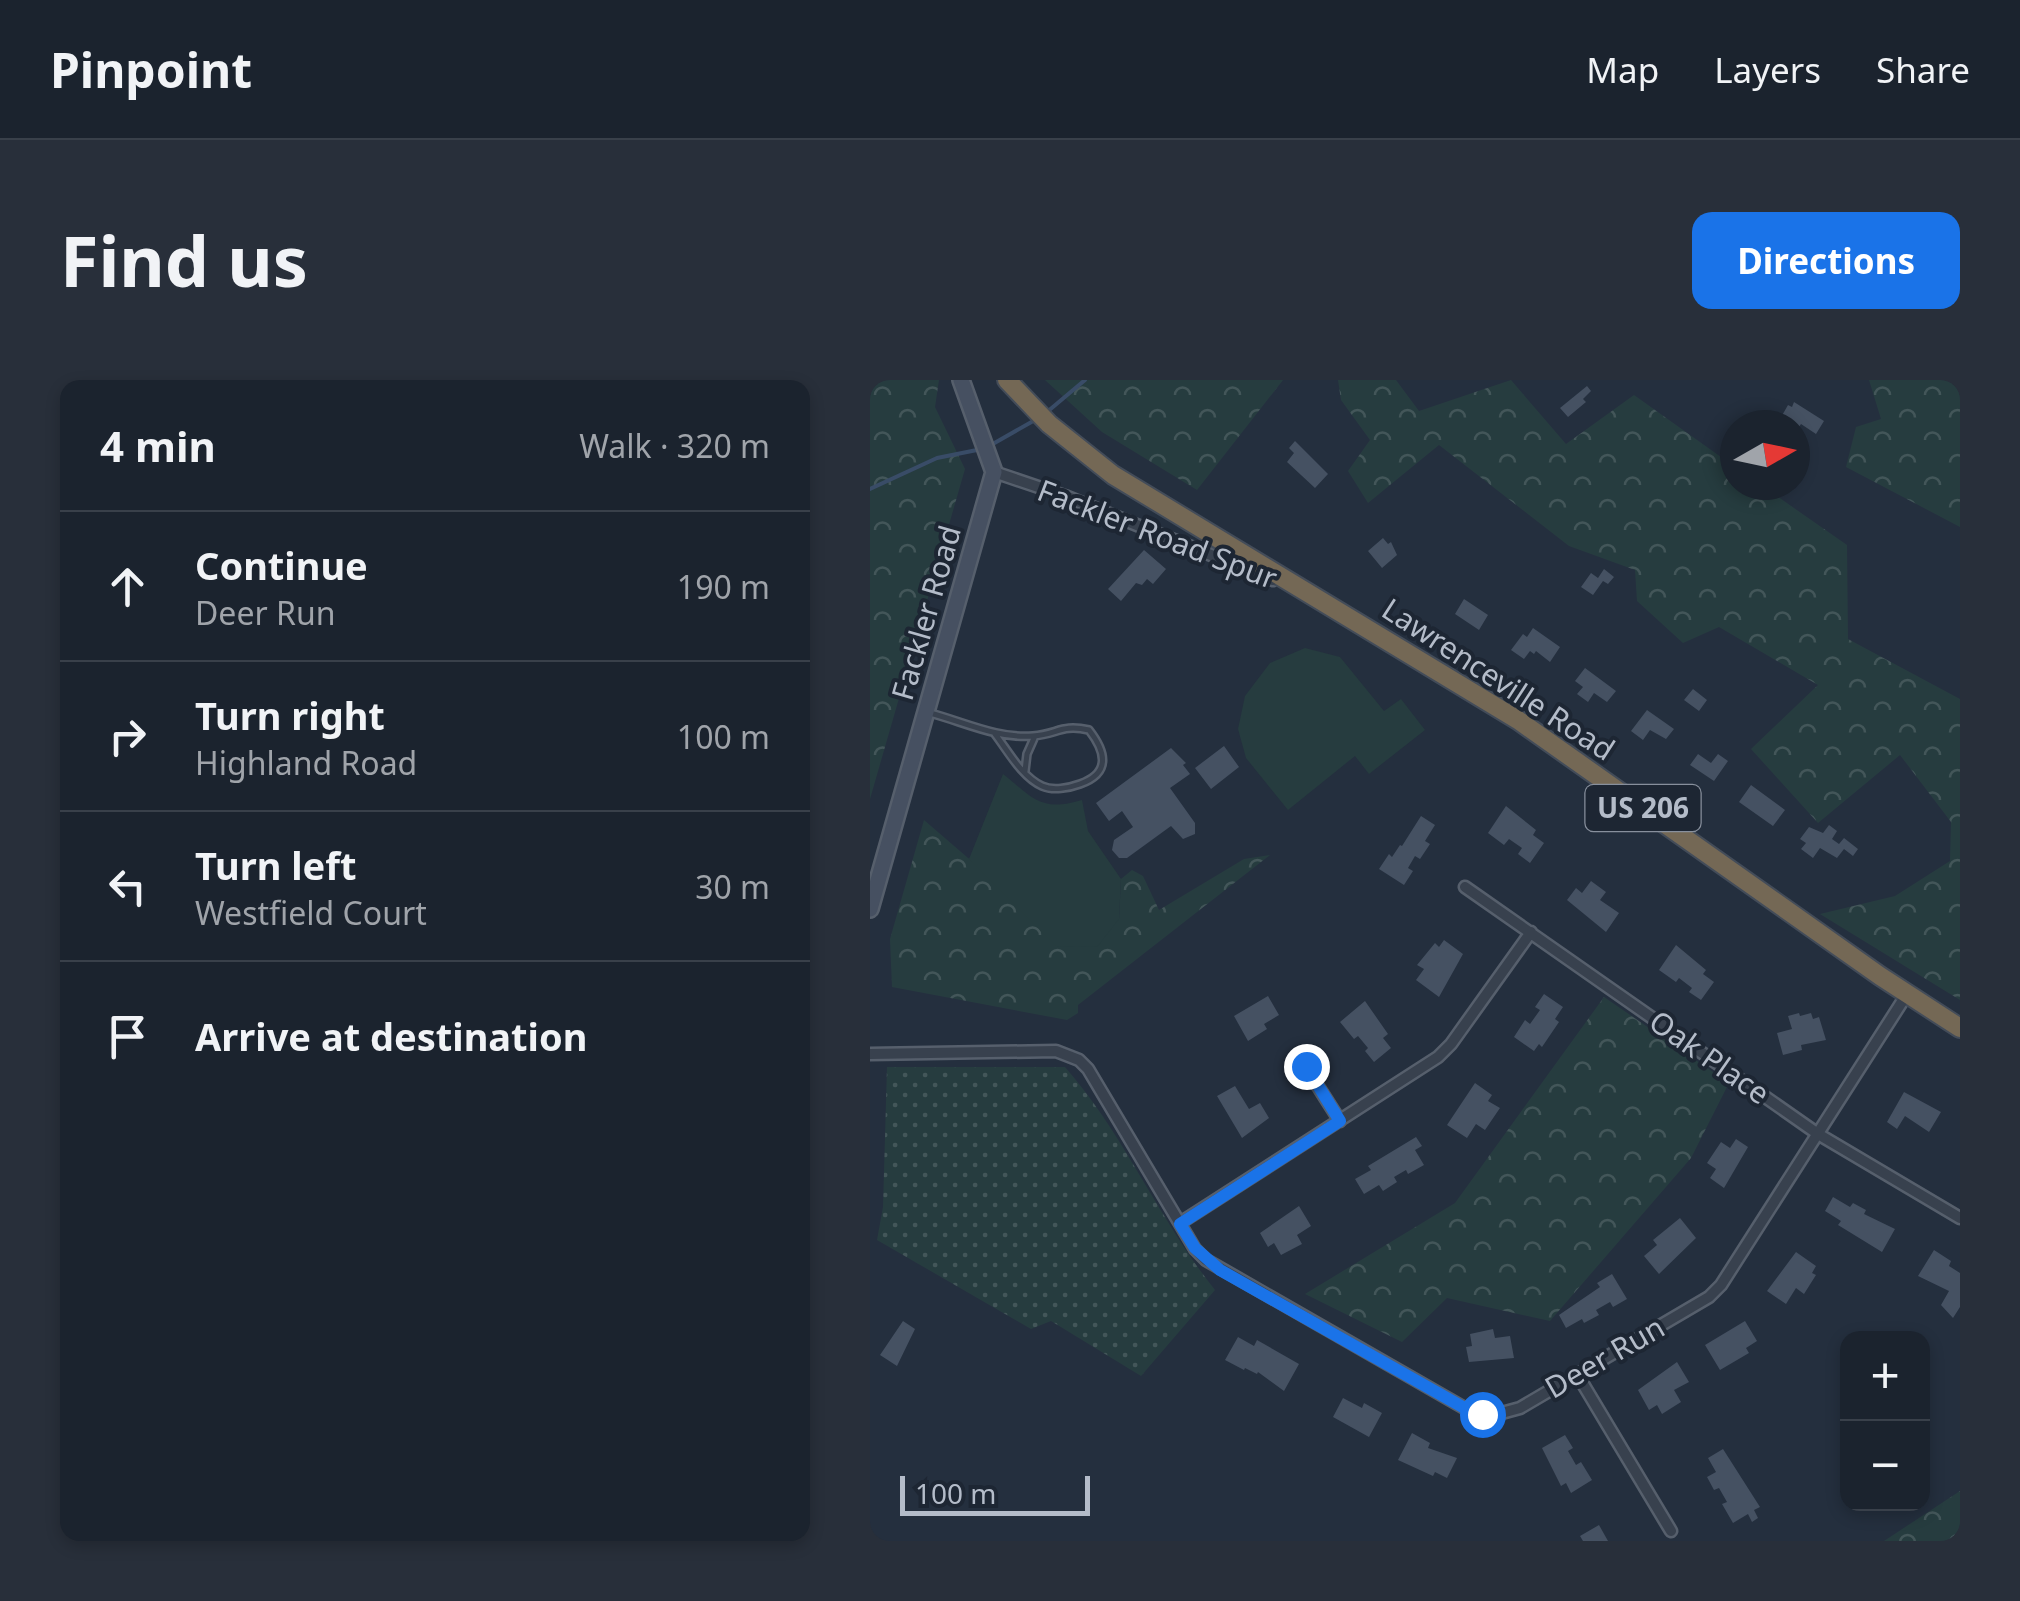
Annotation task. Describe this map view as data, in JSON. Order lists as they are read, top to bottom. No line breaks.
{"streets":{"highway":["Lawrenceville Road","US 206"],"street":["Fackler Road Spur","Fackler Road","Oak Place","Deer Run"]},"crossings":[["Fackler Road Spur","Fackler Road"],["Fackler Road Spur","Lawrenceville Road"],["Lawrenceville Road","Deer Run"],["Oak Place","Deer Run"]],"scale_bar":"100 m","north":"right","page":{"header":"Pinpoint","nav":["Map","Layers","Share"],"title":"Find us","buttons":"Directions","heading":["4 min","Walk · 320 m"],"list":[["Continue","Deer Run","190 m"],["Turn right","Highland Road","100 m"],["Turn left","Westfield Court","30 m"],"Arrive at destination"],"map_buttons":["+","−"],"scale":"100 m"}}
